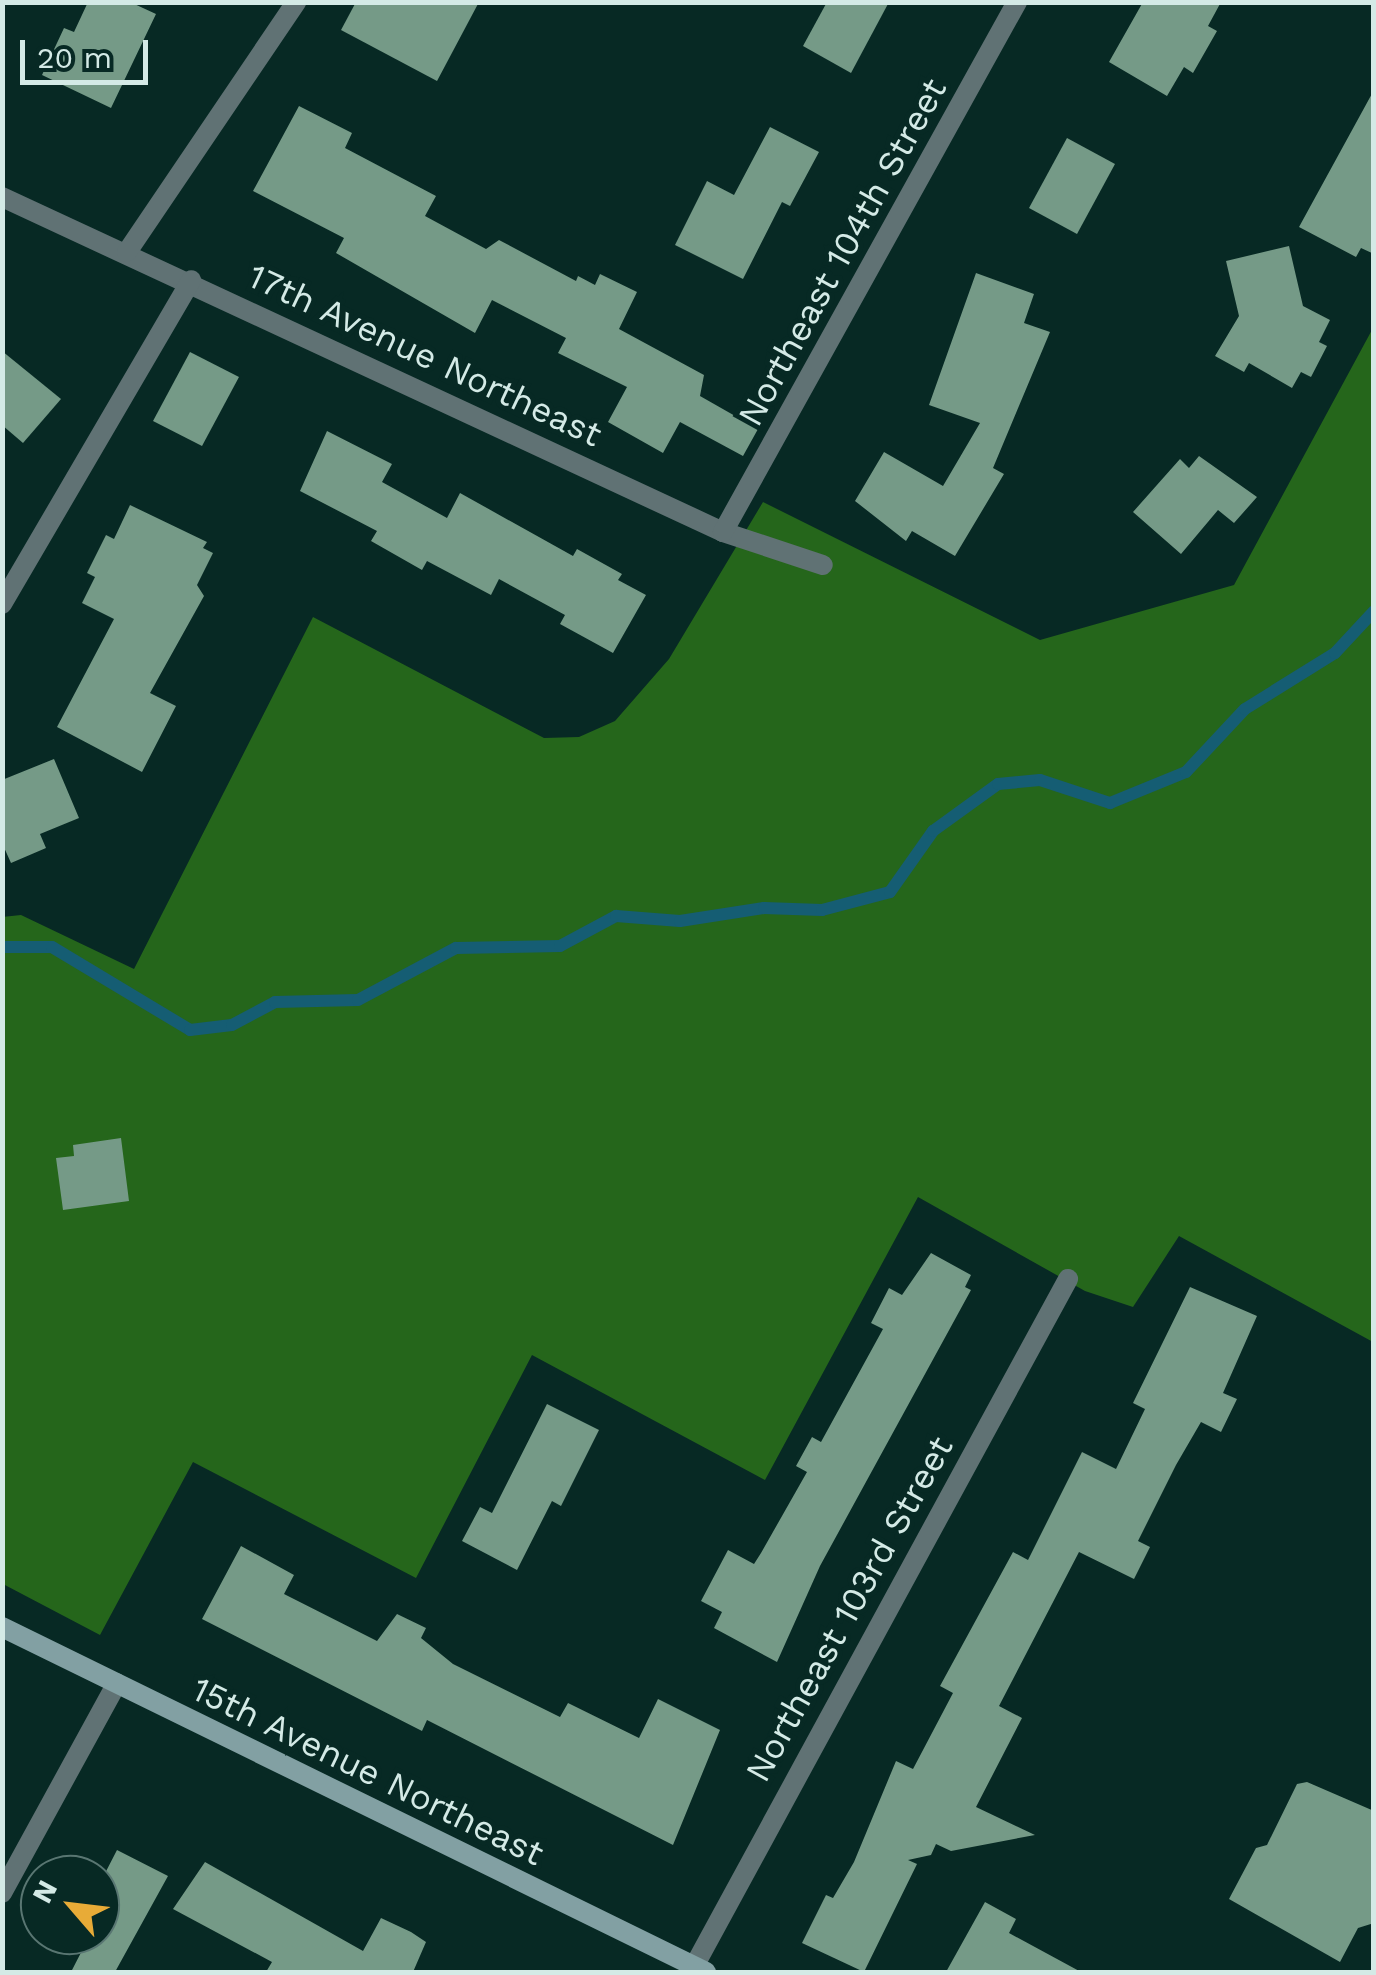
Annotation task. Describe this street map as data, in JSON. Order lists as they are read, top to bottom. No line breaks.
{"streets":{"street":["Northeast 104th Street","17th Avenue Northeast","Northeast 103rd Street","15th Avenue Northeast"]},"crossings":[["Northeast 104th Street","17th Avenue Northeast"],["Northeast 103rd Street","15th Avenue Northeast"]],"scale_bar":"20 m","north":"top left"}
